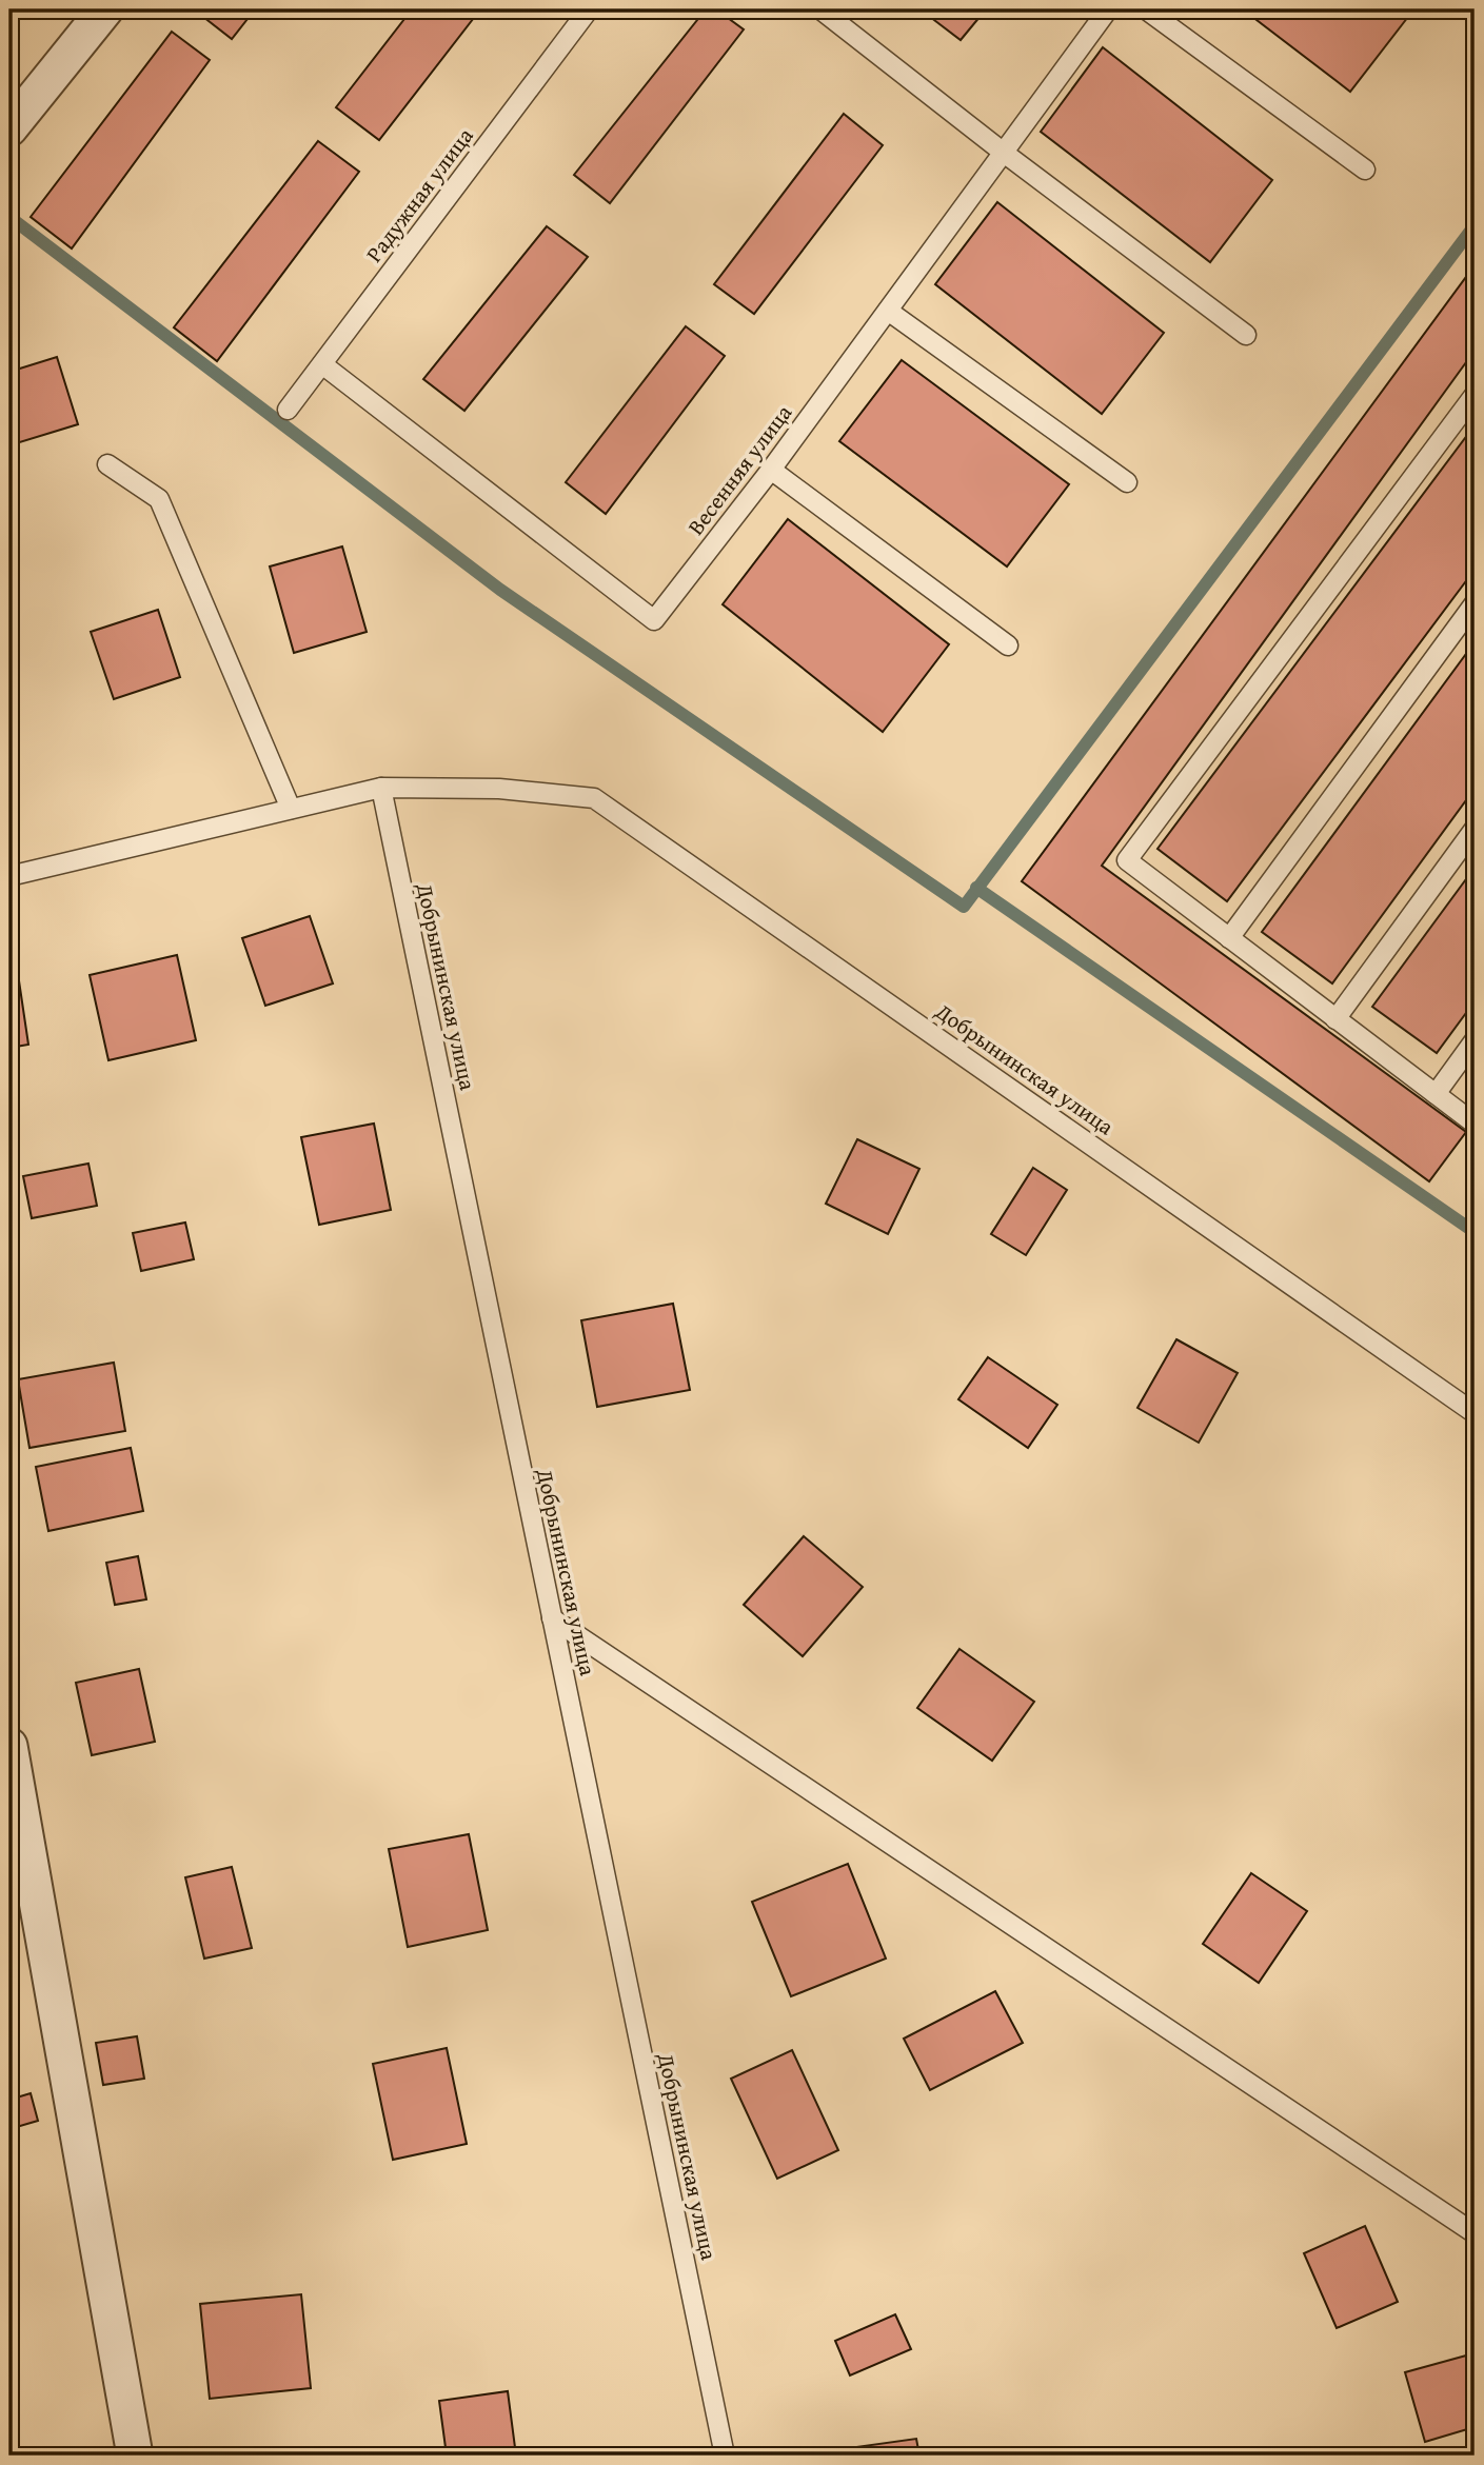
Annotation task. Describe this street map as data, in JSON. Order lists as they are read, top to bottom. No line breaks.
{"streets":{"lane":["Радужная улица","Весенняя улица","Добрынинская улица"]},"crossings":[["Радужная улица","Весенняя улица"]]}
